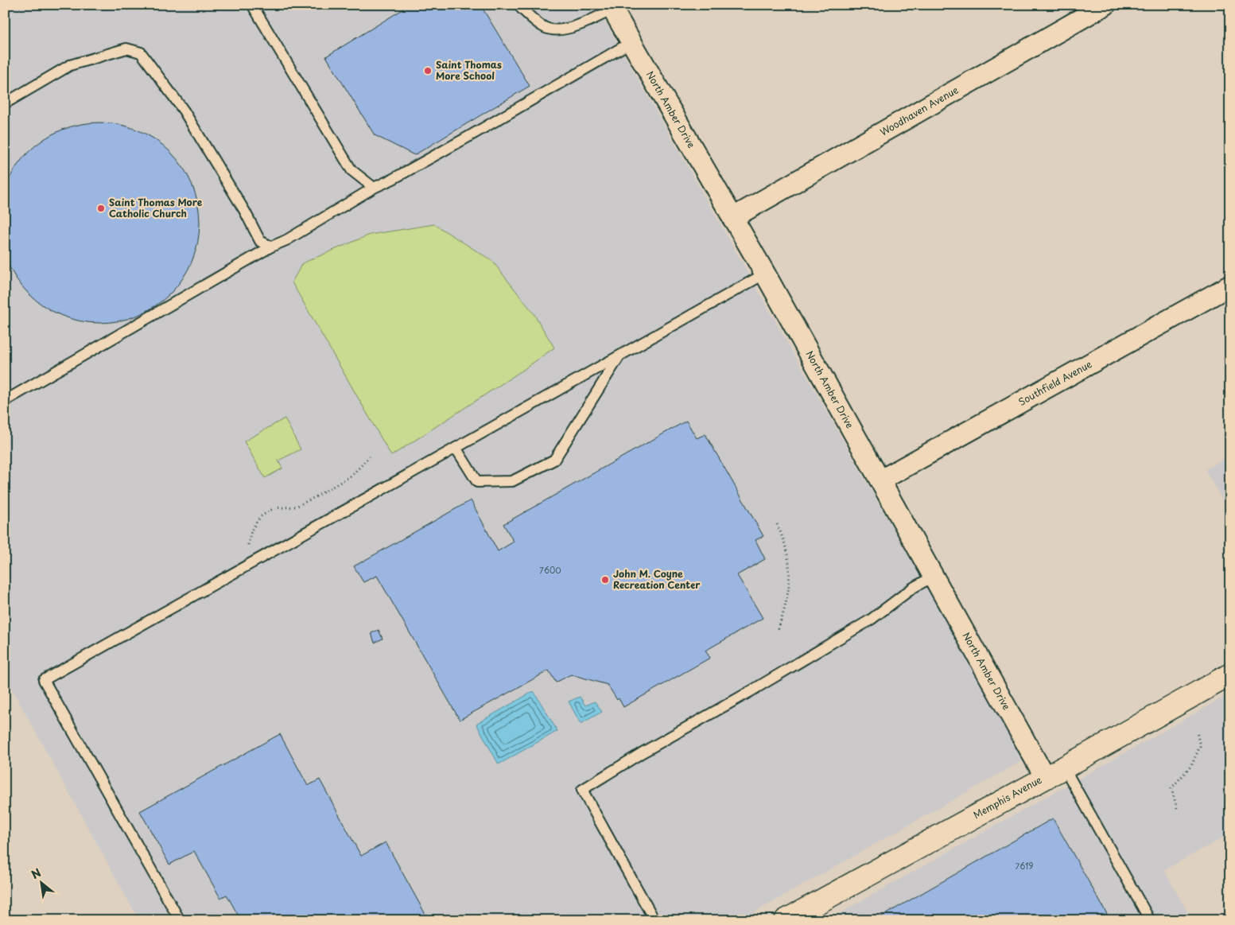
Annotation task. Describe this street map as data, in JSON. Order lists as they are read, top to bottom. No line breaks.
{"streets":{"main road":["Memphis Avenue"],"street":["North Amber Drive","Woodhaven Avenue","Southfield Avenue"]},"crossings":[["North Amber Drive","Woodhaven Avenue"],["North Amber Drive","Southfield Avenue"],["North Amber Drive","Memphis Avenue"]],"places":["Saint Thomas More School","Saint Thomas More Catholic Church","John M. Coyne Recreation Center"],"house_numbers":["7600","7619"],"north":"top left"}
